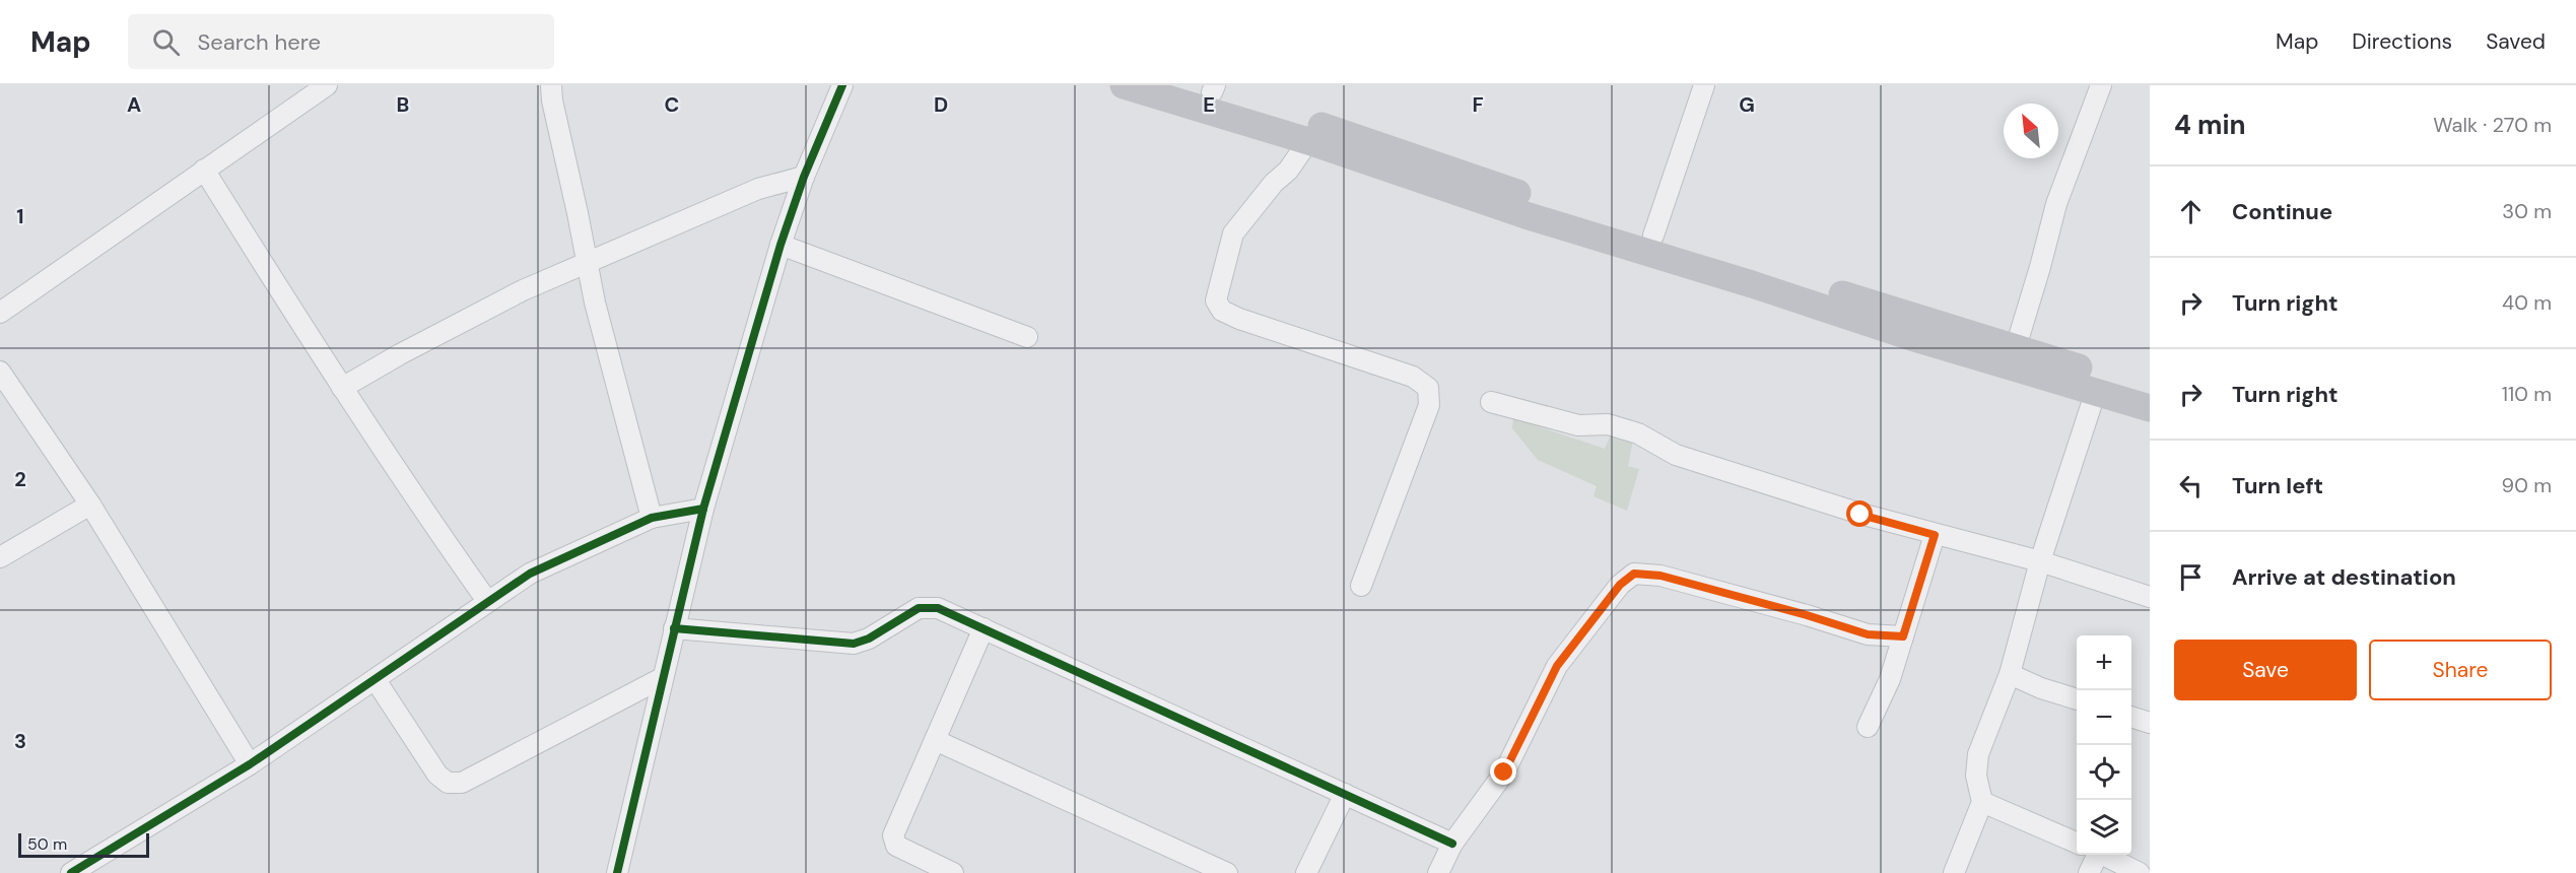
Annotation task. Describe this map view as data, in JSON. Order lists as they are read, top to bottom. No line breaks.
{"scale_bar":"50 m","north":"top left","page":{"header":"Map","search":"Search here","nav":["Map","Directions","Saved"],"heading":["4 min","Walk · 270 m"],"list":[["Continue","30 m"],["Turn right","40 m"],["Turn right","110 m"],["Turn left","90 m"],"Arrive at destination"],"buttons":["Save","Share"],"map_buttons":["+","−"],"scale":"50 m"},"grid":{"columns":["A","B","C","D","E","F","G"],"rows":["1","2","3"]}}
